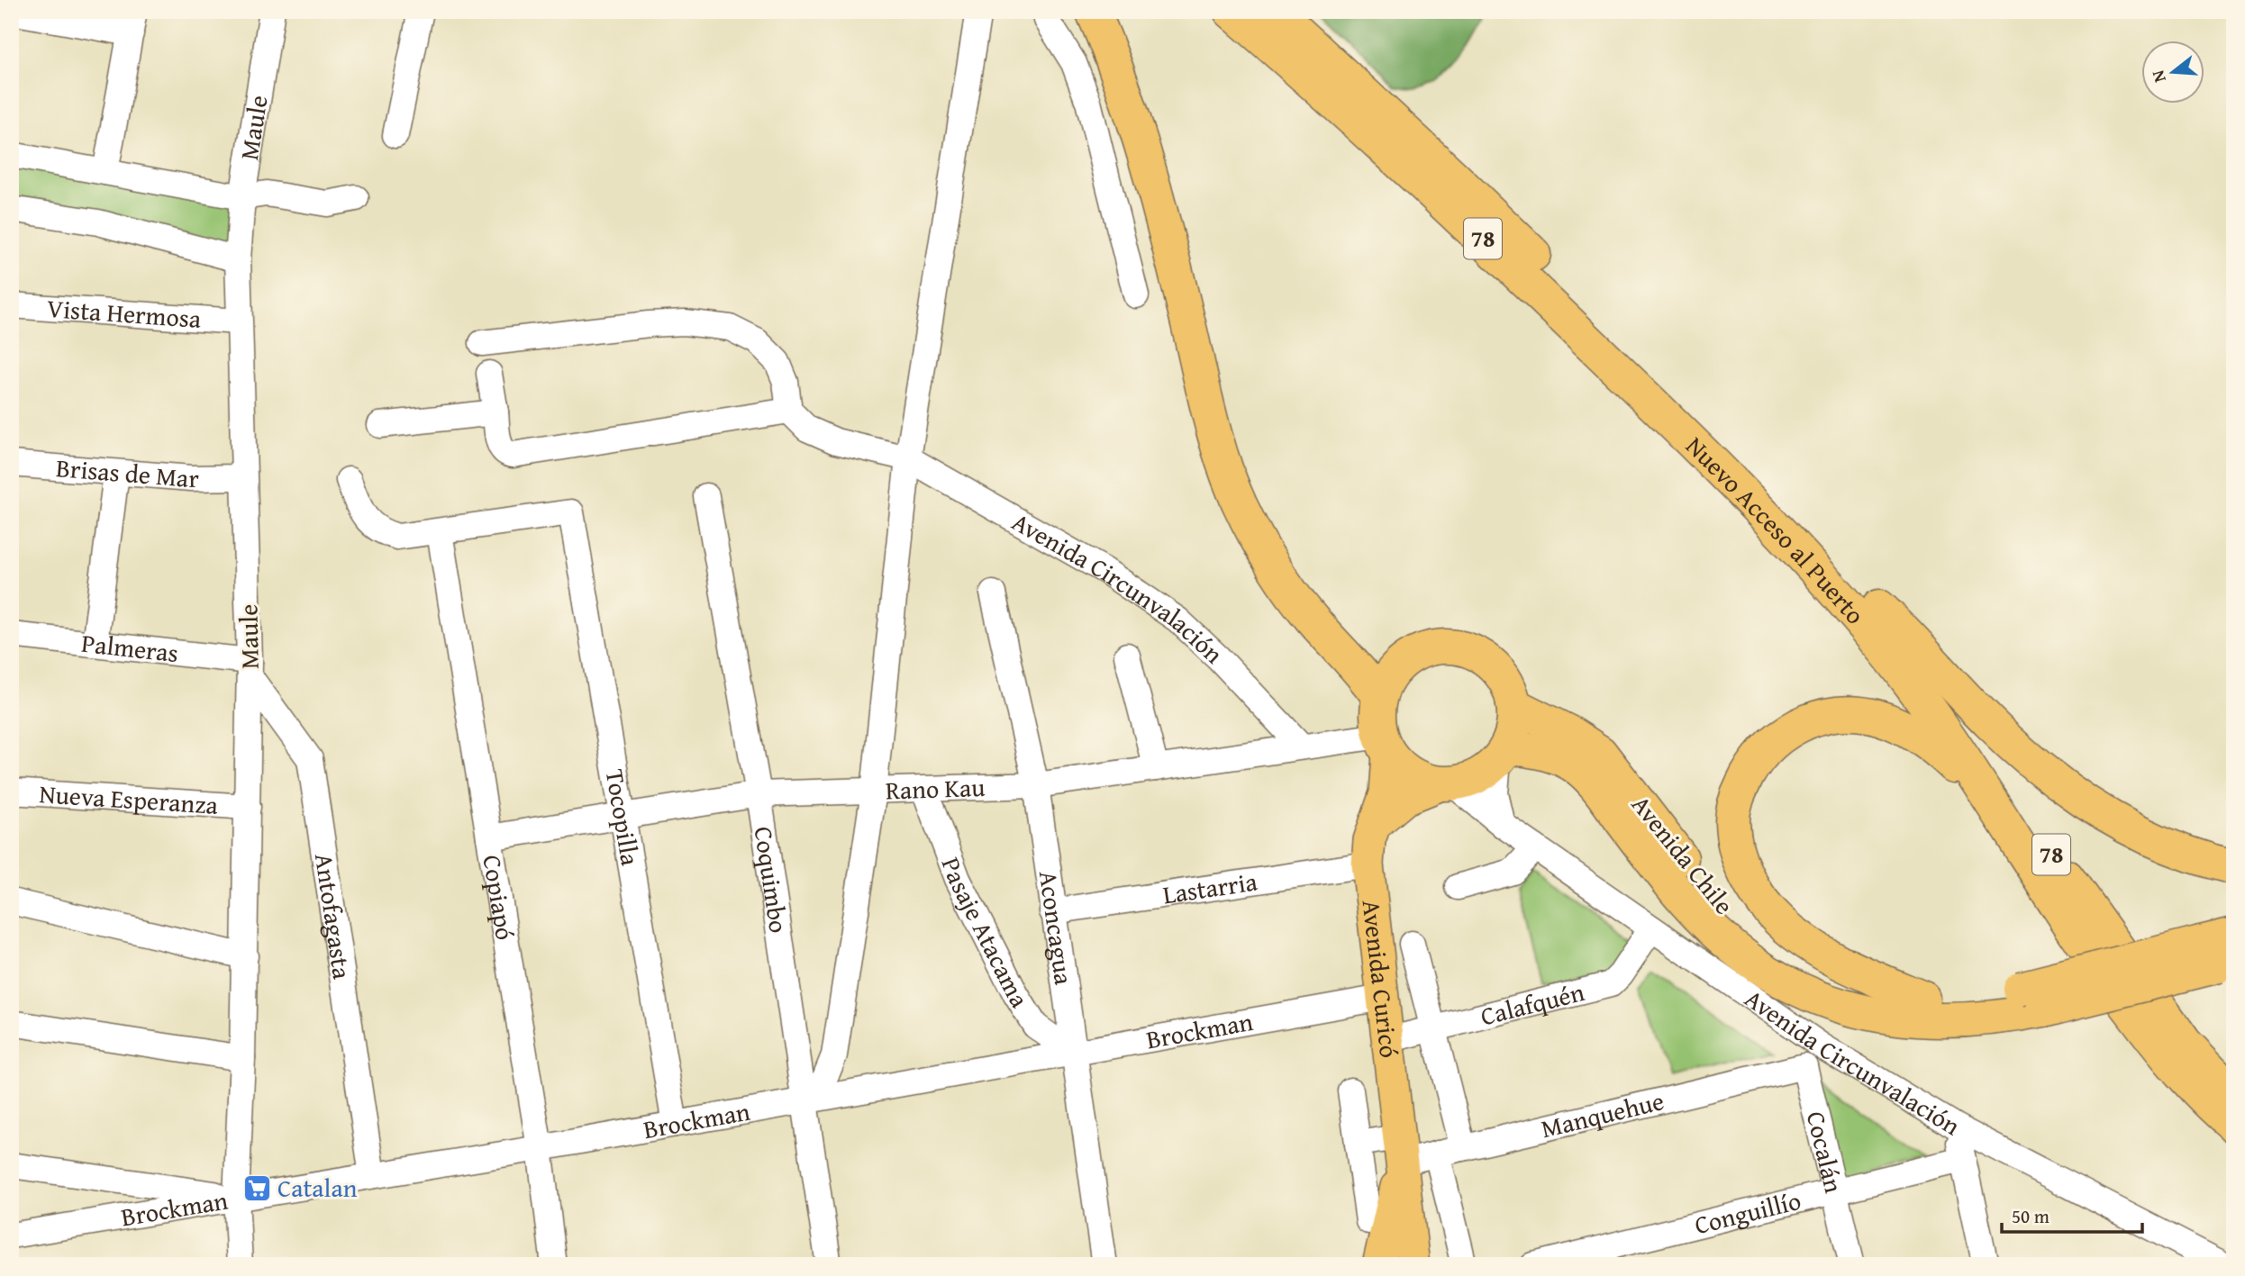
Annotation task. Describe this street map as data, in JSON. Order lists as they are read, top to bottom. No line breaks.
{"streets":{"highway":["78","Nuevo Acceso al Puerto","Avenida Chile"],"main road":["Avenida Curicó"],"street":["Maule","Vista Hermosa","Brisas de Mar","Avenida Circunvalación","Palmeras","Rano Kau","Nueva Esperanza","Tocopilla","Coquimbo","Lastarria","Copiapó","Antofagasta","Aconcagua","Pasaje Atacama","Calafquén","Brockman","Manquehue","Cocalán","Conguillío"]},"crossings":[["Maule","Vista Hermosa"],["Maule","Brisas de Mar"],["Maule","Palmeras"],["Maule","Nueva Esperanza"],["Maule","Antofagasta"],["Maule","Brockman"],["Avenida Circunvalación","Rano Kau"],["Avenida Circunvalación","Avenida Chile"],["Avenida Circunvalación","Avenida Curicó"],["Avenida Circunvalación","Calafquén"],["Palmeras","Antofagasta"],["Rano Kau","Tocopilla"],["Rano Kau","Avenida Chile"],["Rano Kau","Coquimbo"],["Rano Kau","Copiapó"],["Rano Kau","Aconcagua"],["Rano Kau","Pasaje Atacama"],["Rano Kau","Avenida Curicó"],["Tocopilla","Copiapó"],["Tocopilla","Brockman"],["Avenida Chile","Avenida Curicó"],["Coquimbo","Brockman"],["Lastarria","Aconcagua"],["Lastarria","Avenida Curicó"],["Copiapó","Brockman"],["Antofagasta","Brockman"],["Aconcagua","Pasaje Atacama"],["Aconcagua","Brockman"],["Pasaje Atacama","Brockman"],["Avenida Curicó","Calafquén"],["Avenida Curicó","Brockman"],["Avenida Curicó","Manquehue"],["Manquehue","Cocalán"],["Cocalán","Conguillío"]],"places":{"supermarket":["Catalan"]},"scale_bar":"50 m","north":"left"}
